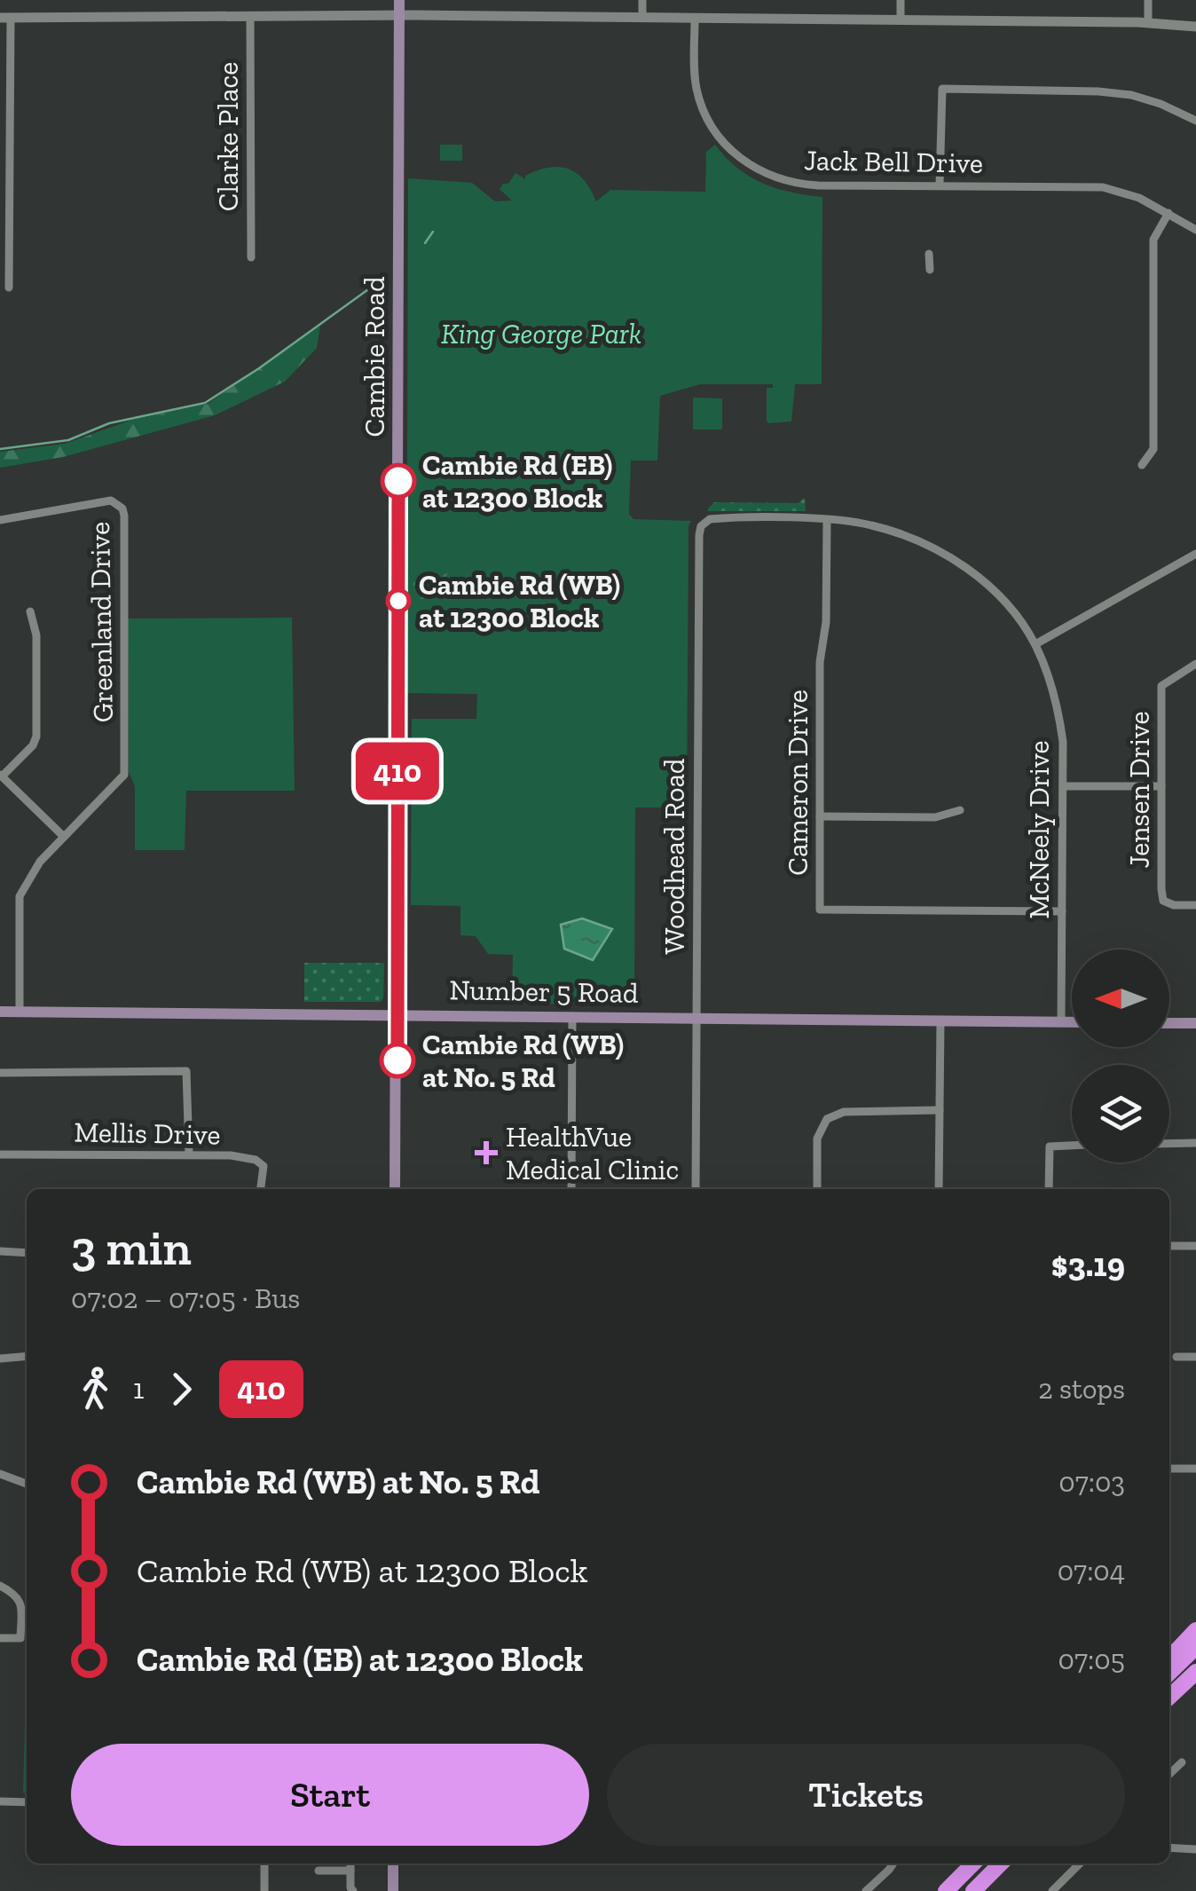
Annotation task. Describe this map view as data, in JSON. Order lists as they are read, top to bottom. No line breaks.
{"streets":{"main road":["Cambie Road","Number 5 Road"],"street":["Clarke Place","Jack Bell Drive","Greenland Drive","Cameron Drive","Jensen Drive","McNeely Drive","Woodhead Road","Mellis Drive"]},"crossings":[["Cambie Road","Number 5 Road"],["Greenland Drive","Number 5 Road"],["Cameron Drive","McNeely Drive"],["McNeely Drive","Woodhead Road"],["McNeely Drive","Number 5 Road"],["Woodhead Road","Number 5 Road"]],"parks":["King George Park"],"places":{"other":["Cambie Rd (EB) at 12300 Block","Cambie Rd (WB) at 12300 Block","Cambie Rd (WB) at No. 5 Rd"],"health":["HealthVue Medical Clinic"]},"lines":["bus line 410"],"north":"left","page":{"on_map":"410","heading":["3 min","07:02 – 07:05 · Bus","$3.19"],"legs":["1","410","2 stops"],"list":[{"name":"Cambie Rd (WB) at No. 5 Rd","value":"07:03"},{"name":"Cambie Rd (WB) at 12300 Block","value":"07:04"},{"name":"Cambie Rd (EB) at 12300 Block","value":"07:05"}],"buttons":["Start","Tickets"]}}
